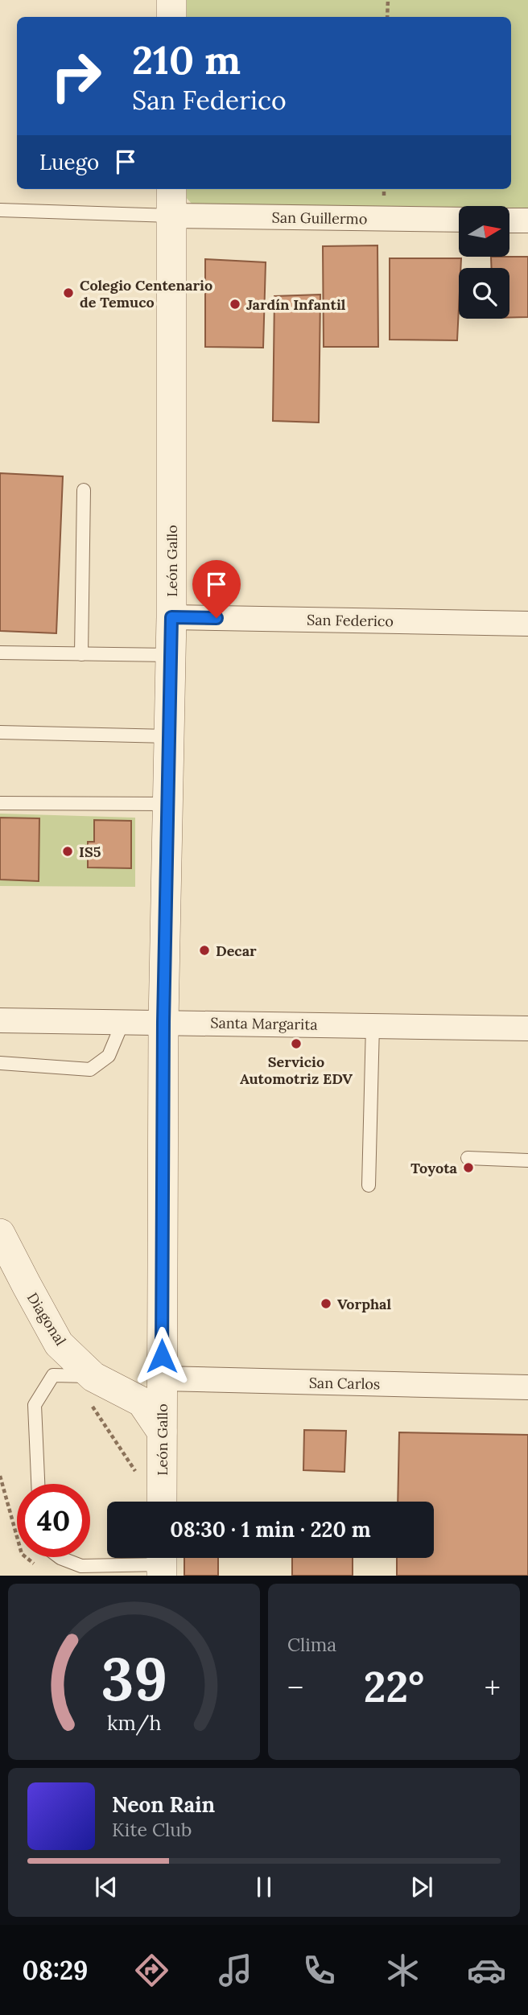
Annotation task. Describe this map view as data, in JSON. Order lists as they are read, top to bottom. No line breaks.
{"streets":{"street":["San Guillermo","León Gallo","San Federico","Santa Margarita","Diagonal","San Carlos"]},"crossings":[["San Guillermo","León Gallo"],["León Gallo","San Federico"],["León Gallo","Santa Margarita"],["León Gallo","Diagonal"],["León Gallo","San Carlos"]],"places":["Colegio Centenario de Temuco","Jardín Infantil","IS5","Decar","Servicio Automotriz EDV","Toyota","Vorphal"],"north":"right","page":{"turn":["210 m","San Federico"],"then":"Luego","limit":"40","trip":"08:30 · 1 min · 220 m","tile":"Clima","heat":["−","22°","+"],"song":["Neon Rain","Kite Club"],"tabs":"08:29","gauge":["39","km/h"]}}
